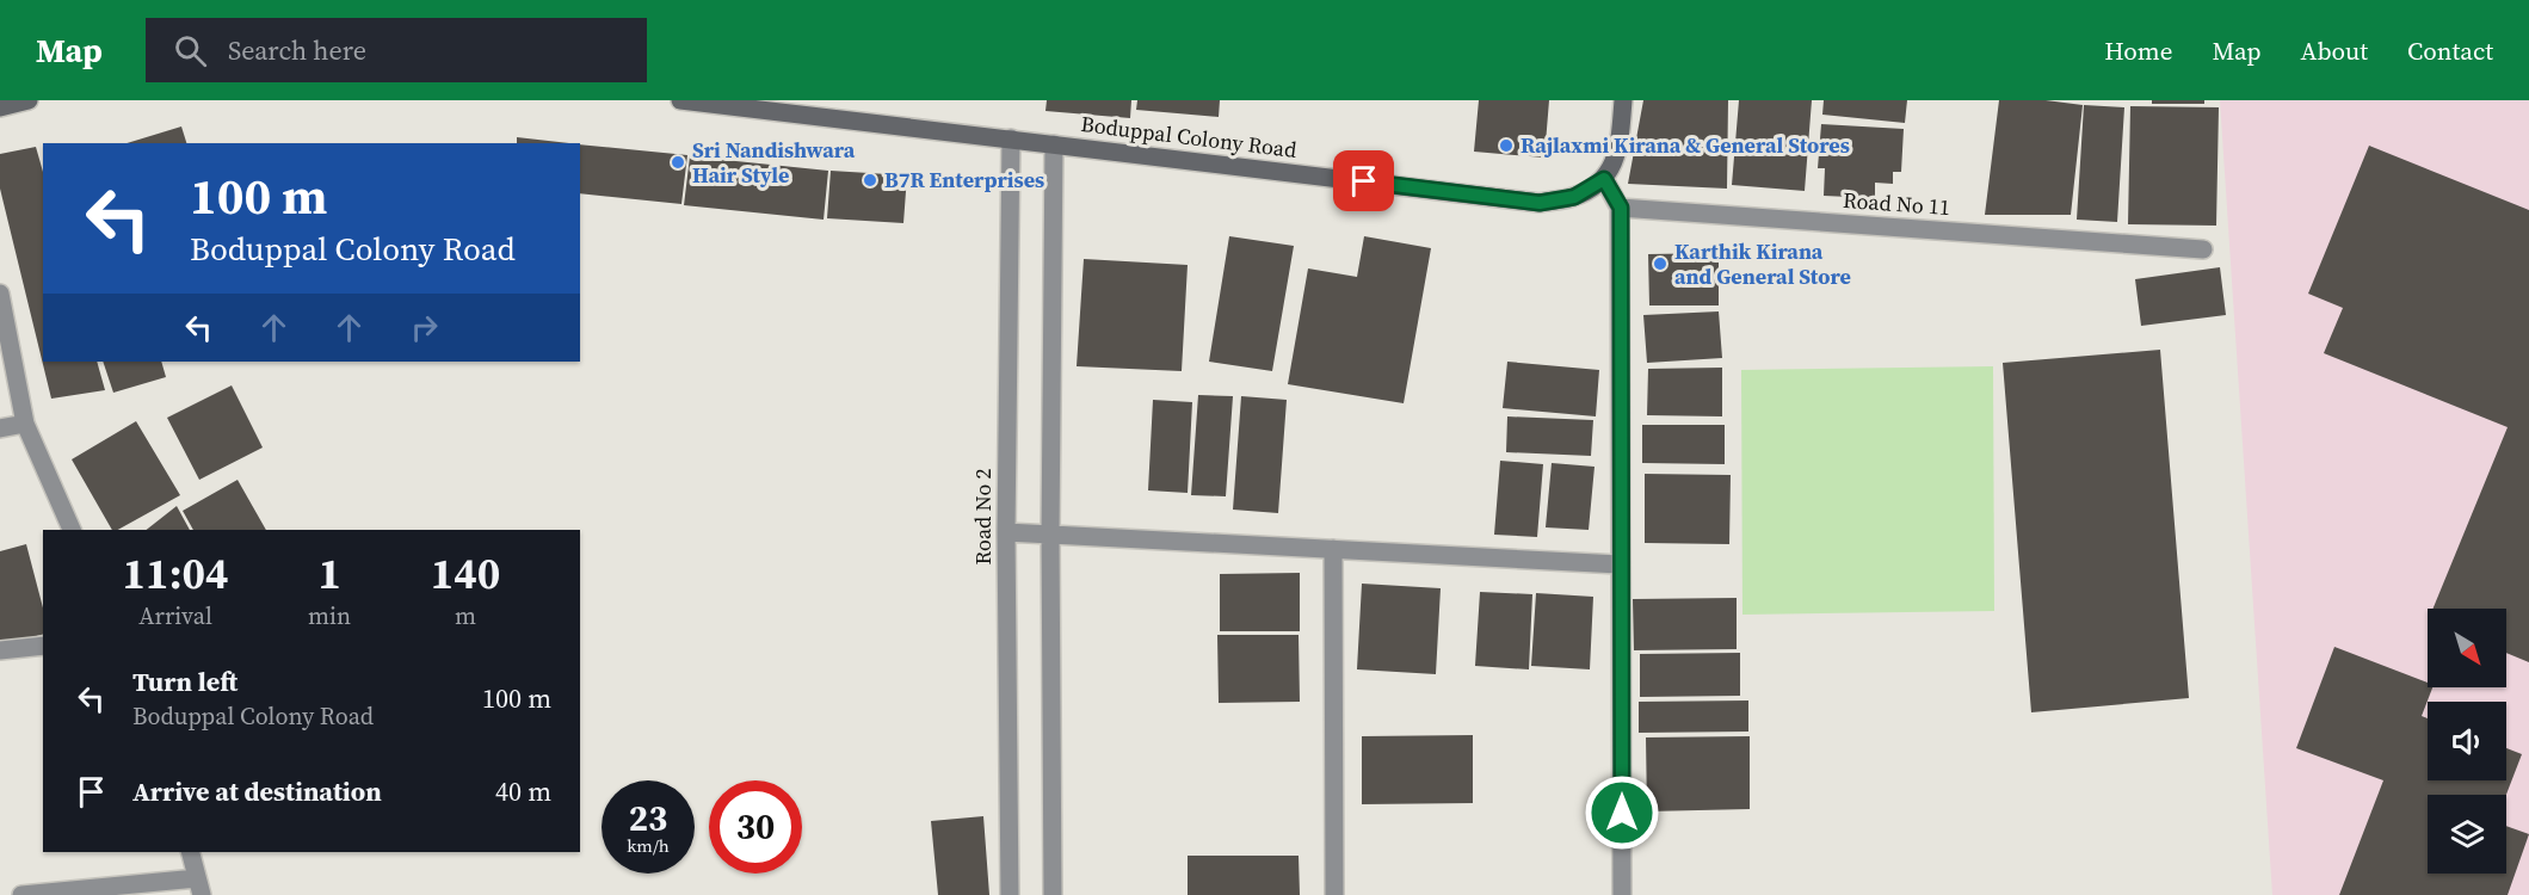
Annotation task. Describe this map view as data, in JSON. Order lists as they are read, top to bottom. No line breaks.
{"streets":{"street":["Boduppal Colony Road","Road No 11","Road No 2"]},"crossings":[["Boduppal Colony Road","Road No 2"]],"places":["Rajlaxmi Kirana & General Stores","Sri Nandishwara Hair Style","B7R Enterprises","Karthik Kirana and General Store"],"north":"bottom right","page":{"header":"Map","search":"Search here","nav":["Home","Map","About","Contact"],"turn":["100 m","Boduppal Colony Road"],"eta":["11:04","Arrival","1","min","140","m"],"list":[{"name":"Turn left","note":"Boduppal Colony Road","value":"100 m"},{"name":"Arrive at destination","value":"40 m"}],"speed":"23 km/h","limit":"30"}}
